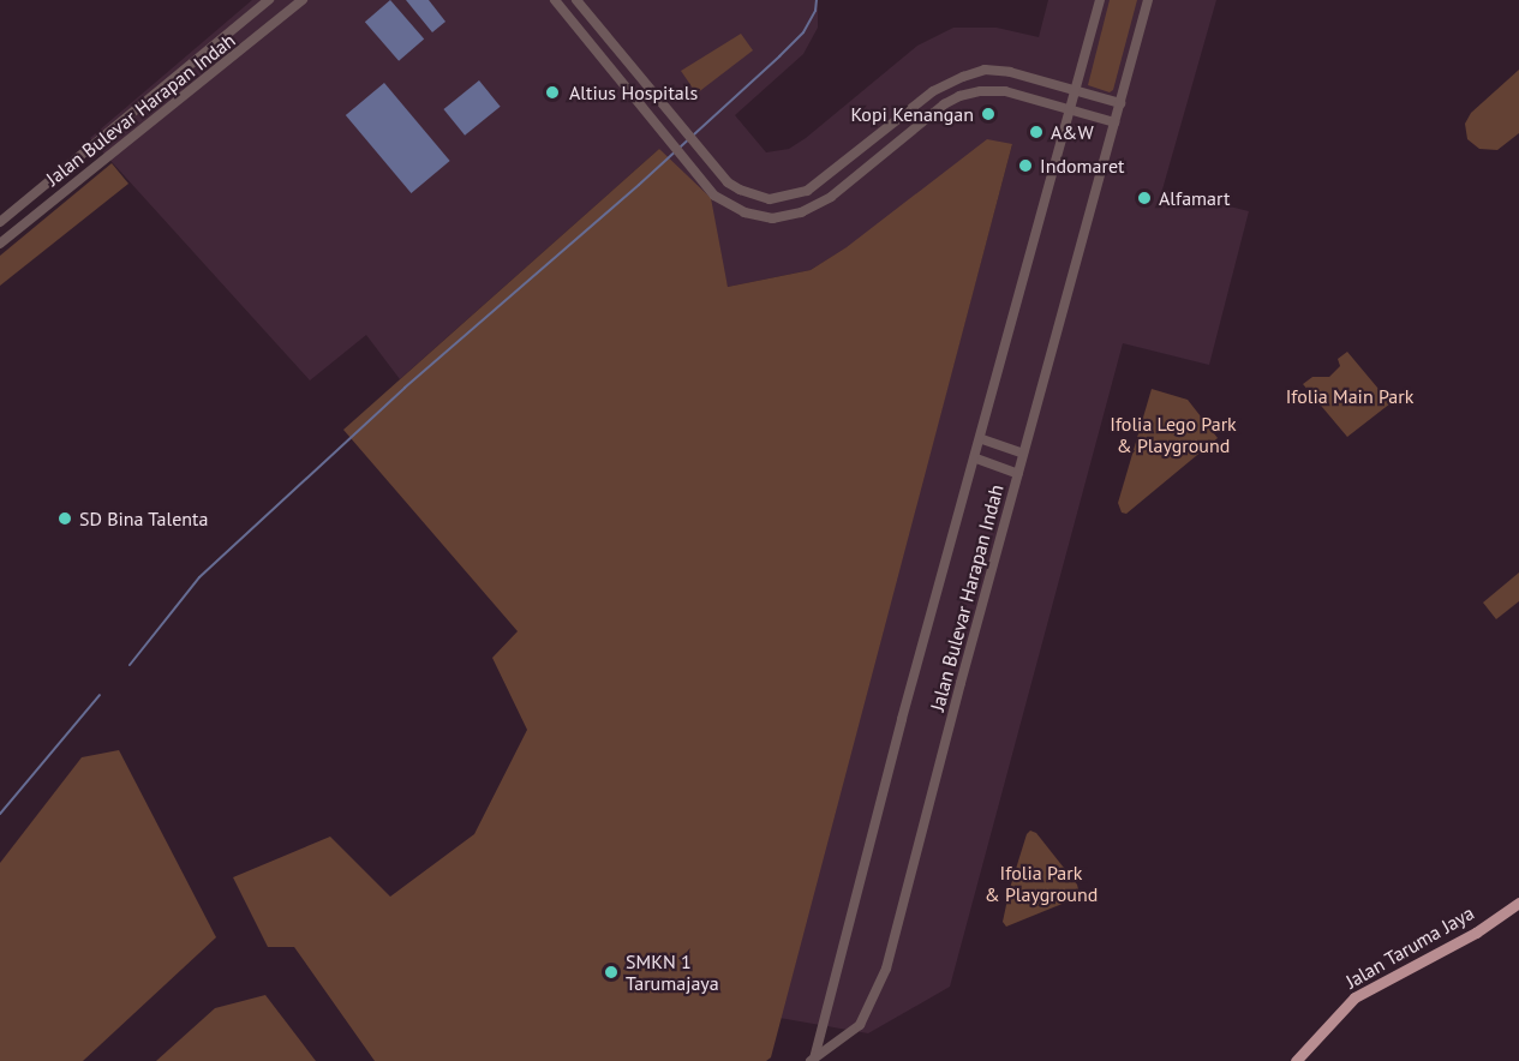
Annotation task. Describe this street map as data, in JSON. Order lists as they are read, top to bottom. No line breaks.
{"streets":{"main road":["Jalan Taruma Jaya"],"street":["Jalan Bulevar Harapan Indah"]},"parks":["Ifolia Main Park","Ifolia Lego Park & Playground","Ifolia Park & Playground"],"places":["Altius Hospitals","Kopi Kenangan","A&W","Indomaret","Alfamart","SD Bina Talenta","SMKN 1 Tarumajaya"]}
